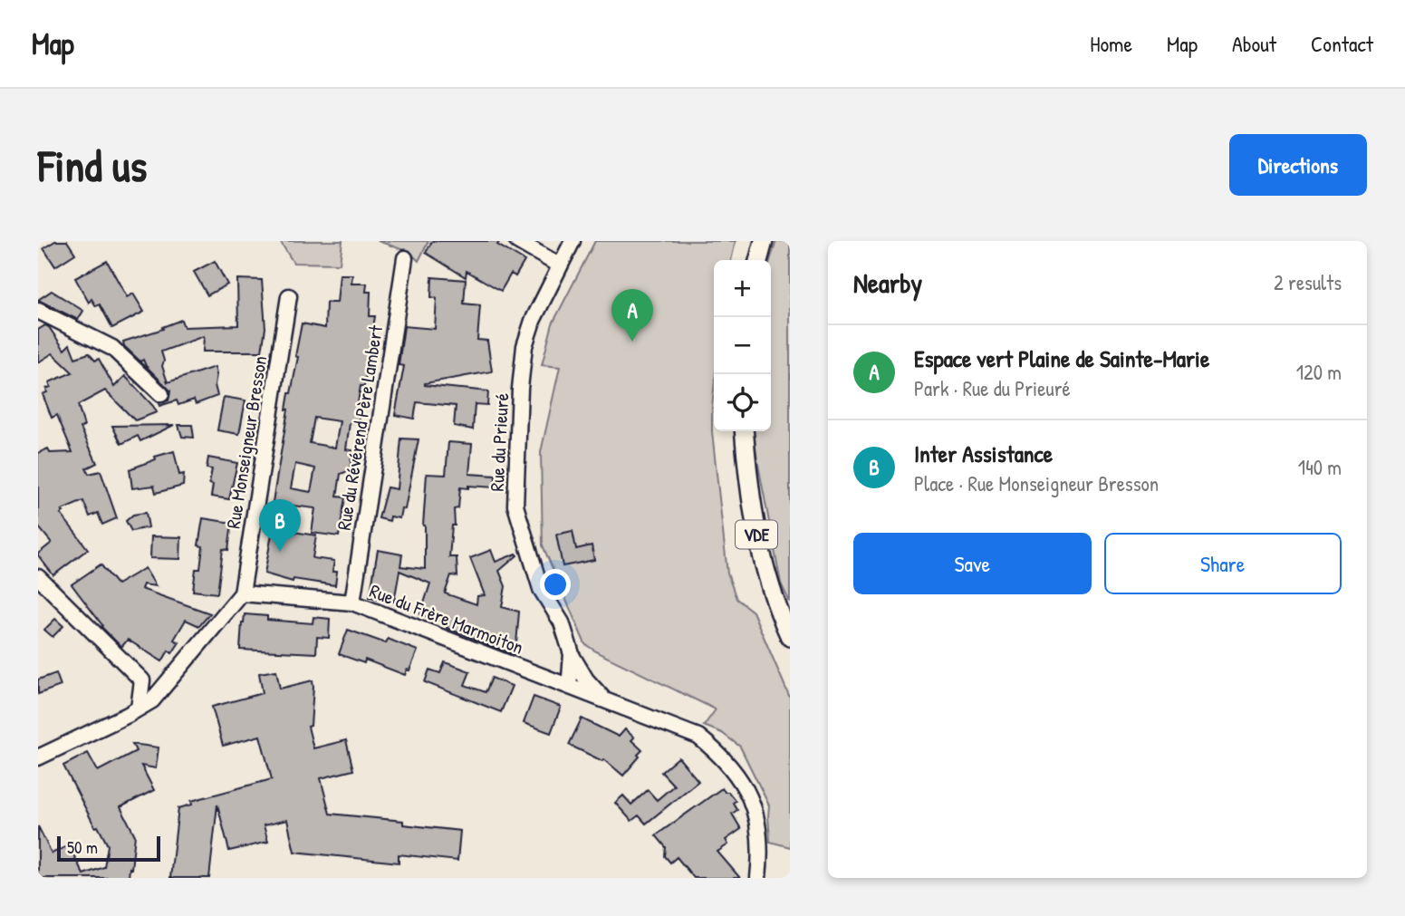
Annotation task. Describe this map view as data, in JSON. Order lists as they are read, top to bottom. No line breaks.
{"streets":{"main road":["VDE"],"street":["Rue du Révérend Père Lambert","Rue Monseigneur Bresson","Rue du Prieuré","Rue du Frère Marmoiton"]},"crossings":[["Rue du Révérend Père Lambert","Rue du Frère Marmoiton"],["Rue Monseigneur Bresson","Rue du Frère Marmoiton"],["Rue du Prieuré","Rue du Frère Marmoiton"]],"scale_bar":"50 m","page":{"header":"Map","nav":["Home","Map","About","Contact"],"buttons":["Directions",["Save","Share"]],"title":"Find us","heading":["Nearby","2 results"],"map_buttons":["+","−"],"pins":["A","B"],"list":[{"mark":"A","name":"Espace vert Plaine de Sainte-Marie","note":"Park · Rue du Prieuré","value":"120 m"},{"mark":"B","name":"Inter Assistance","note":"Place · Rue Monseigneur Bresson","value":"140 m"}],"scale":"50 m"}}
